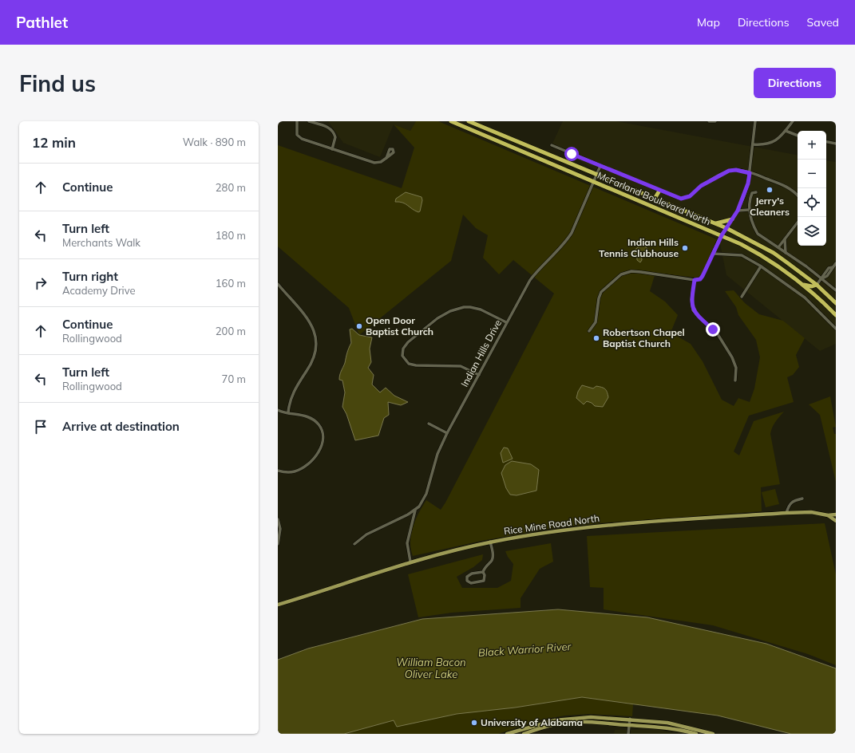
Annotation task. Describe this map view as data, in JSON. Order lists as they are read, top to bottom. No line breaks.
{"streets":{"highway":["McFarland Boulevard North"],"main road":["Rice Mine Road North"],"street":["Indian Hills Drive"]},"crossings":[["McFarland Boulevard North","Indian Hills Drive"],["Indian Hills Drive","Rice Mine Road North"]],"water":["Black Warrior River","William Bacon Oliver Lake"],"places":["Jerry's Cleaners","Indian Hills Tennis Clubhouse","Open Door Baptist Church","Robertson Chapel Baptist Church","University of Alabama"],"page":{"header":"Pathlet","nav":["Map","Directions","Saved"],"buttons":"Directions","title":"Find us","heading":["12 min","Walk · 890 m"],"map_buttons":["+","−"],"list":[["Continue","280 m"],["Turn left","Merchants Walk","180 m"],["Turn right","Academy Drive","160 m"],["Continue","Rollingwood","200 m"],["Turn left","Rollingwood","70 m"],"Arrive at destination"]}}
